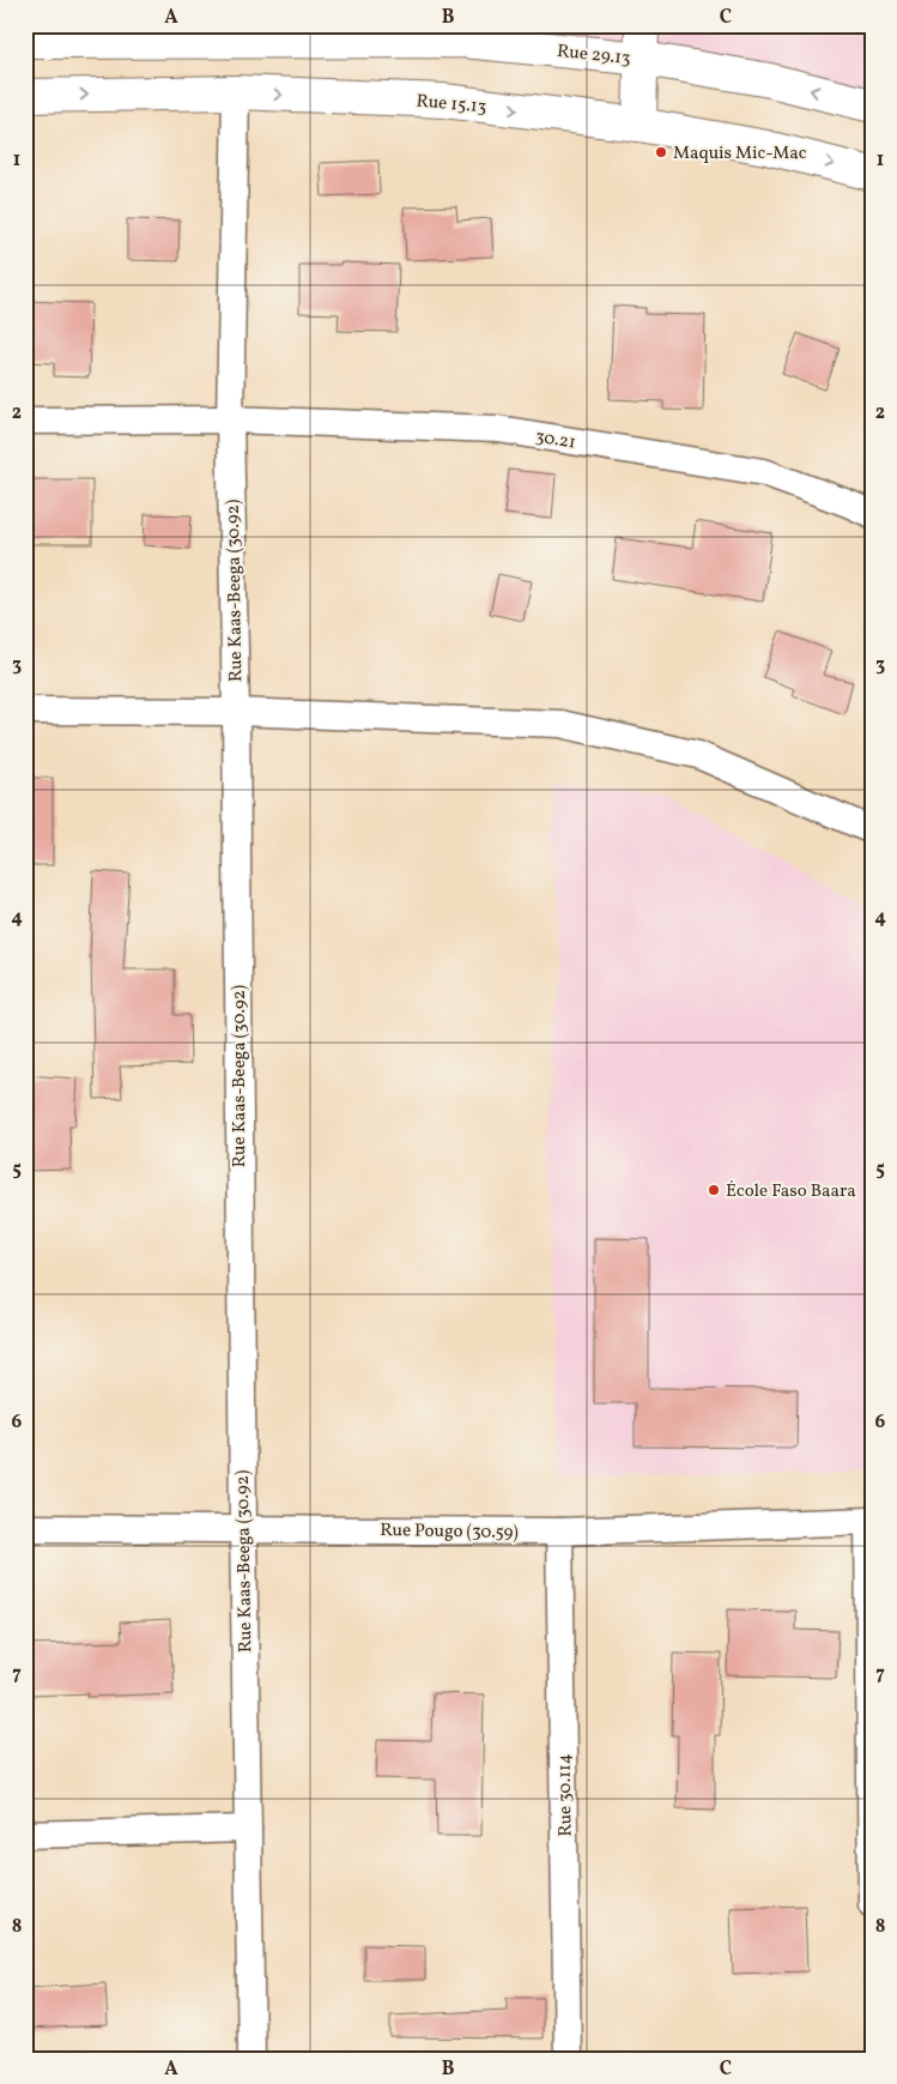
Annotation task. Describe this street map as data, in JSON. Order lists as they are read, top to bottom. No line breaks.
{"streets":{"main road":["Rue 29.13","Rue 15.13"],"street":["30.21","Rue Kaas-Beega (30.92)","Rue Pougo (30.59)","Rue 30.114"]},"crossings":[["Rue 15.13","Rue Kaas-Beega (30.92)"],["30.21","Rue Kaas-Beega (30.92)"],["Rue Kaas-Beega (30.92)","Rue Pougo (30.59)"],["Rue Pougo (30.59)","Rue 30.114"]],"one_way":["Rue 15.13"],"places":["Maquis Mic-Mac","École Faso Baara"],"grid":{"columns":["A","B","C"],"rows":["1","2","3","4","5","6","7","8"]}}
